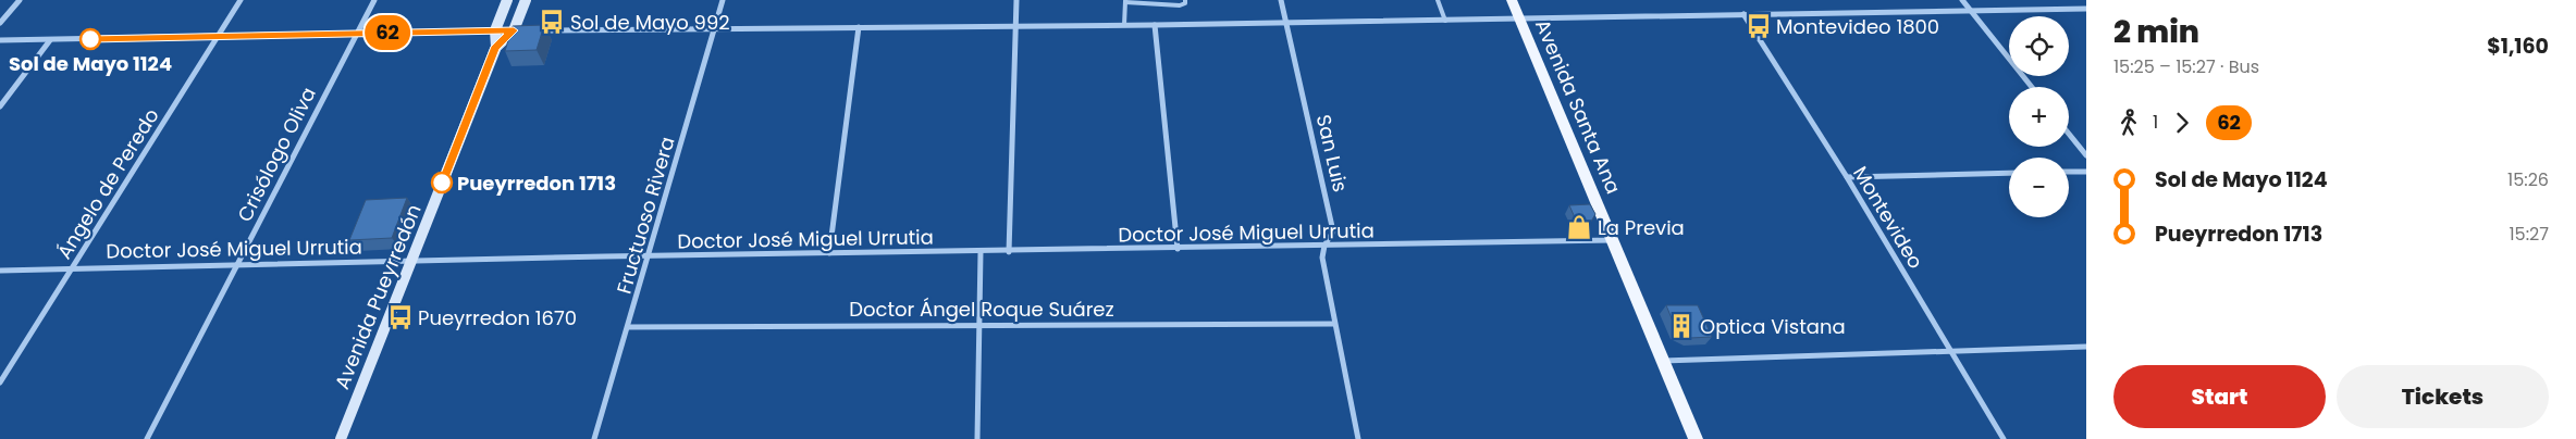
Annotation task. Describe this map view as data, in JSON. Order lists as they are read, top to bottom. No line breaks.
{"streets":{"main road":["Avenida Santa Ana","Avenida Pueyrredón"],"street":["San Luis","Crisólogo Oliva","Ángelo de Peredo","Fructuoso Rivera","Montevideo","Doctor José Miguel Urrutia","Doctor Ángel Roque Suárez"]},"crossings":[["Avenida Santa Ana","Doctor José Miguel Urrutia"],["San Luis","Doctor José Miguel Urrutia"],["San Luis","Doctor Ángel Roque Suárez"],["Crisólogo Oliva","Doctor José Miguel Urrutia"],["Ángelo de Peredo","Doctor José Miguel Urrutia"],["Fructuoso Rivera","Doctor José Miguel Urrutia"],["Fructuoso Rivera","Doctor Ángel Roque Suárez"],["Doctor José Miguel Urrutia","Avenida Pueyrredón"]],"places":{"bus stop":["Sol de Mayo 992","Montevideo 1800","Pueyrredon 1670"],"other":["Sol de Mayo 1124","Pueyrredon 1713"],"shop":["La Previa"],"building":["Optica Vistana"]},"lines":["bus line 62"],"page":{"on_map":"62","heading":["2 min","15:25 – 15:27 · Bus","$1,160"],"map_buttons":["+","−"],"legs":["1","62"],"list":[{"name":"Sol de Mayo 1124","value":"15:26"},{"name":"Pueyrredon 1713","value":"15:27"}],"buttons":["Start","Tickets"]}}
